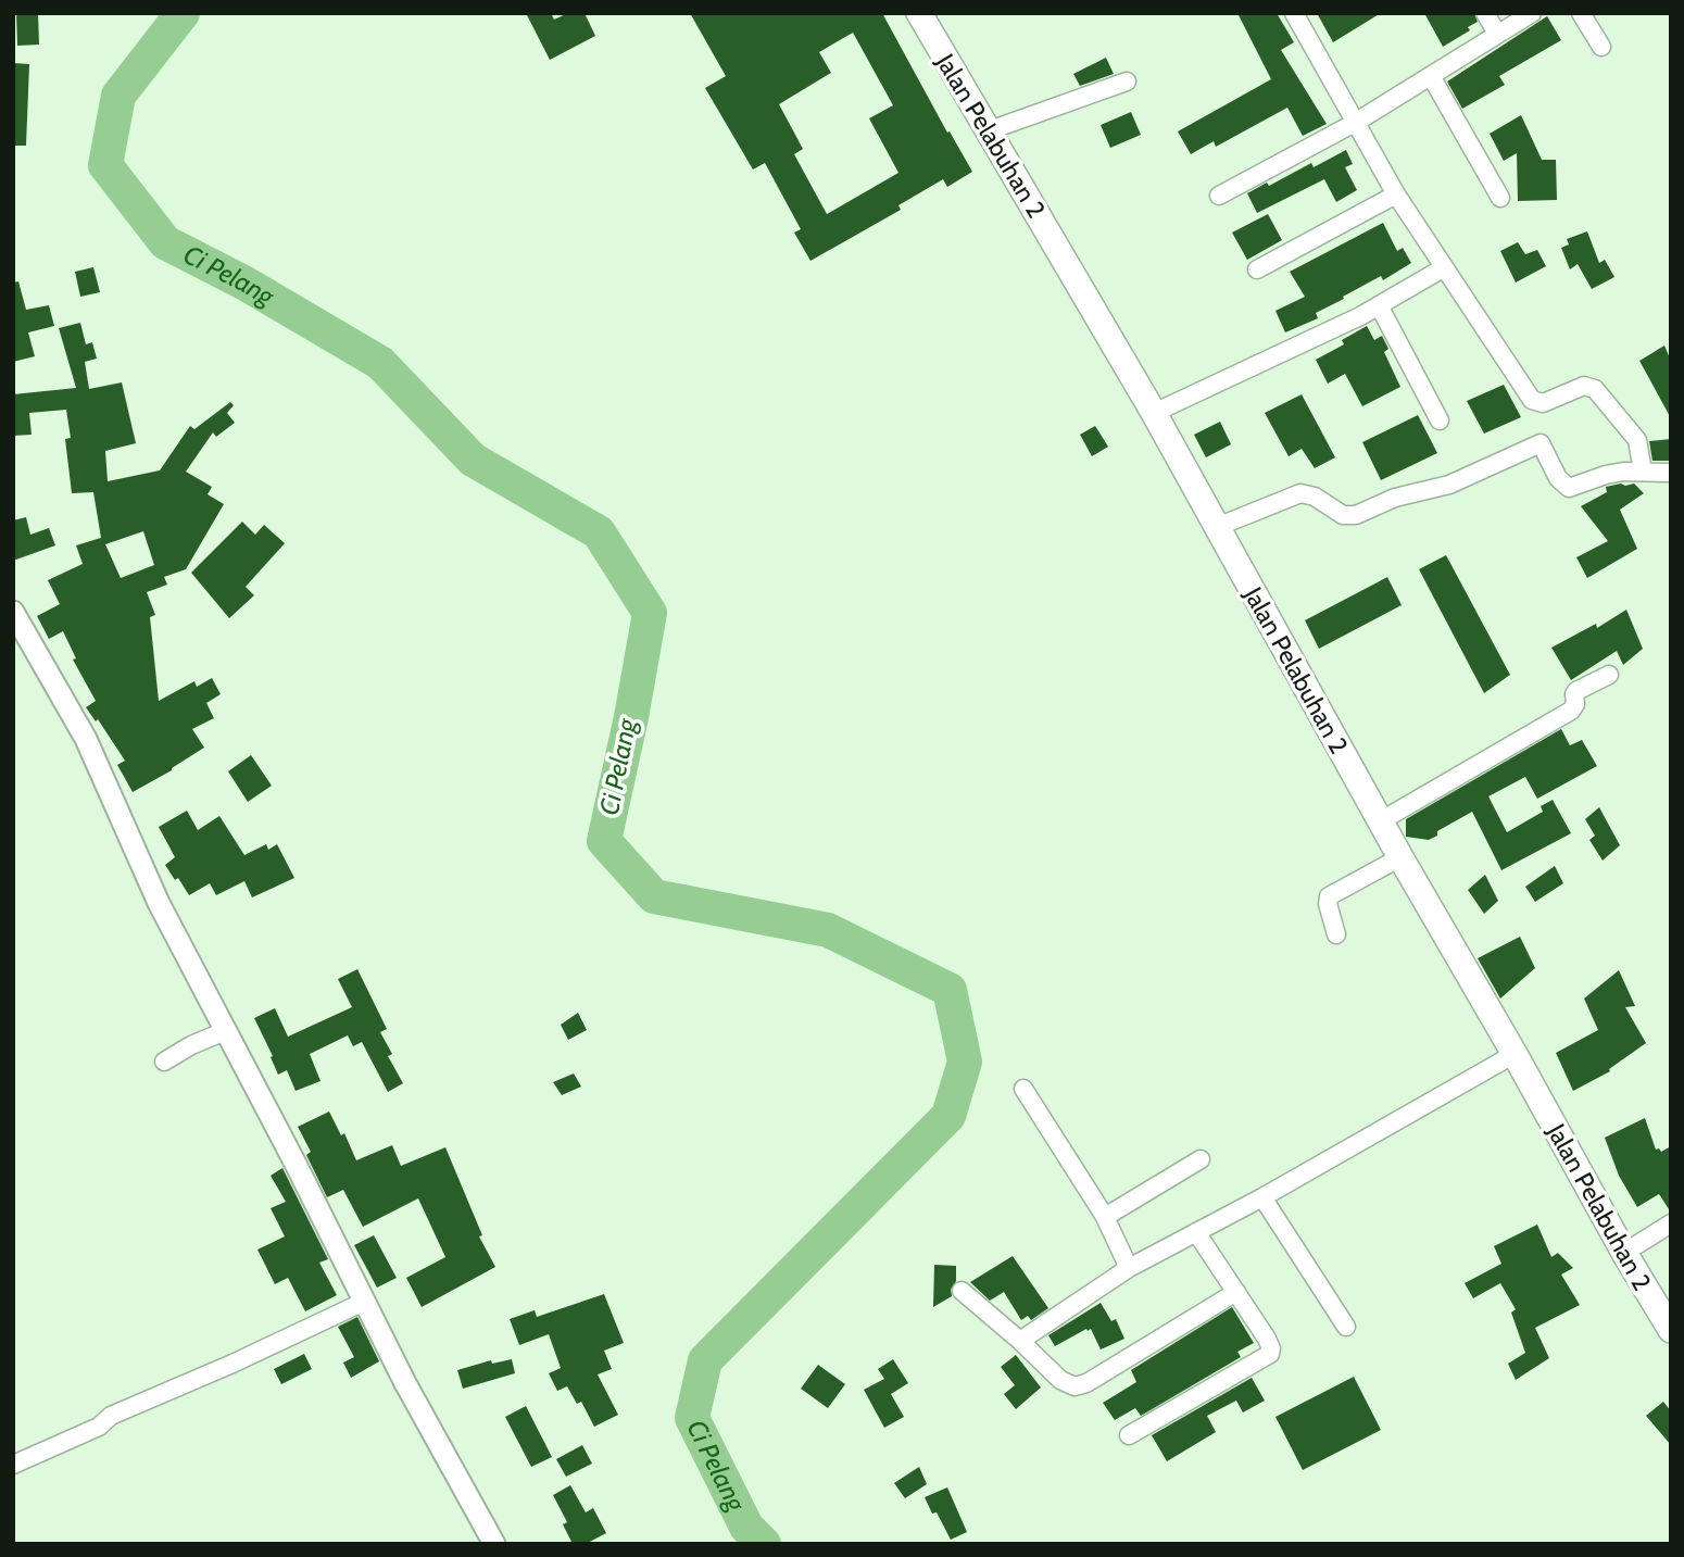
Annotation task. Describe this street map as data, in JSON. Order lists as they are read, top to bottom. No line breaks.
{"streets":{"main road":["Jalan Pelabuhan 2"]},"water":["Ci Pelang"]}
